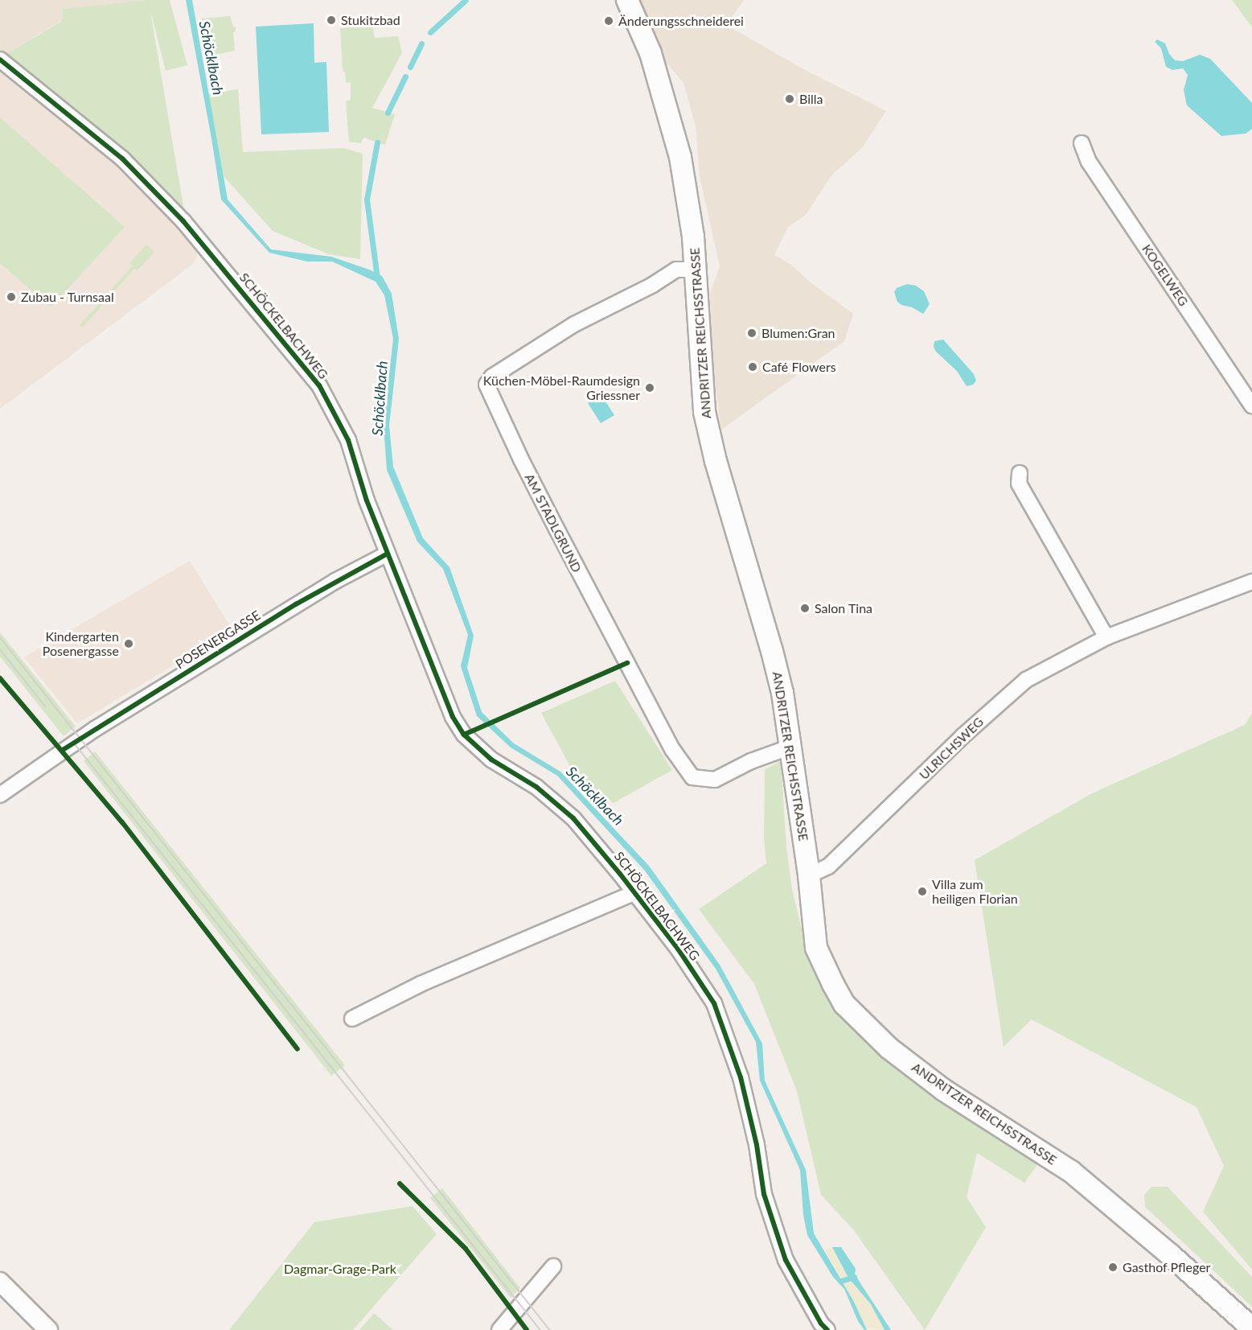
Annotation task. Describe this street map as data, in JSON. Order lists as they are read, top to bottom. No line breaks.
{"streets":{"main road":["ANDRITZER REICHSSTRASSE"],"street":["KOGELWEG","SCHÖCKELBACHWEG","AM STADLGRUND","POSENERGASSE","ULRICHSWEG"]},"crossings":[["SCHÖCKELBACHWEG","POSENERGASSE"],["ANDRITZER REICHSSTRASSE","AM STADLGRUND"],["ANDRITZER REICHSSTRASSE","ULRICHSWEG"]],"water":["Schöcklbach"],"parks":["Dagmar-Grage-Park"],"places":["Stukitzbad","Änderungsschneiderei","Billa","Zubau - Turnsaal","Blumen:Gran","Café Flowers","Küchen-Möbel-Raumdesign Griessner","Salon Tina","Kindergarten Posenergasse","Villa zum heiligen Florian","Gasthof Pfleger"]}
